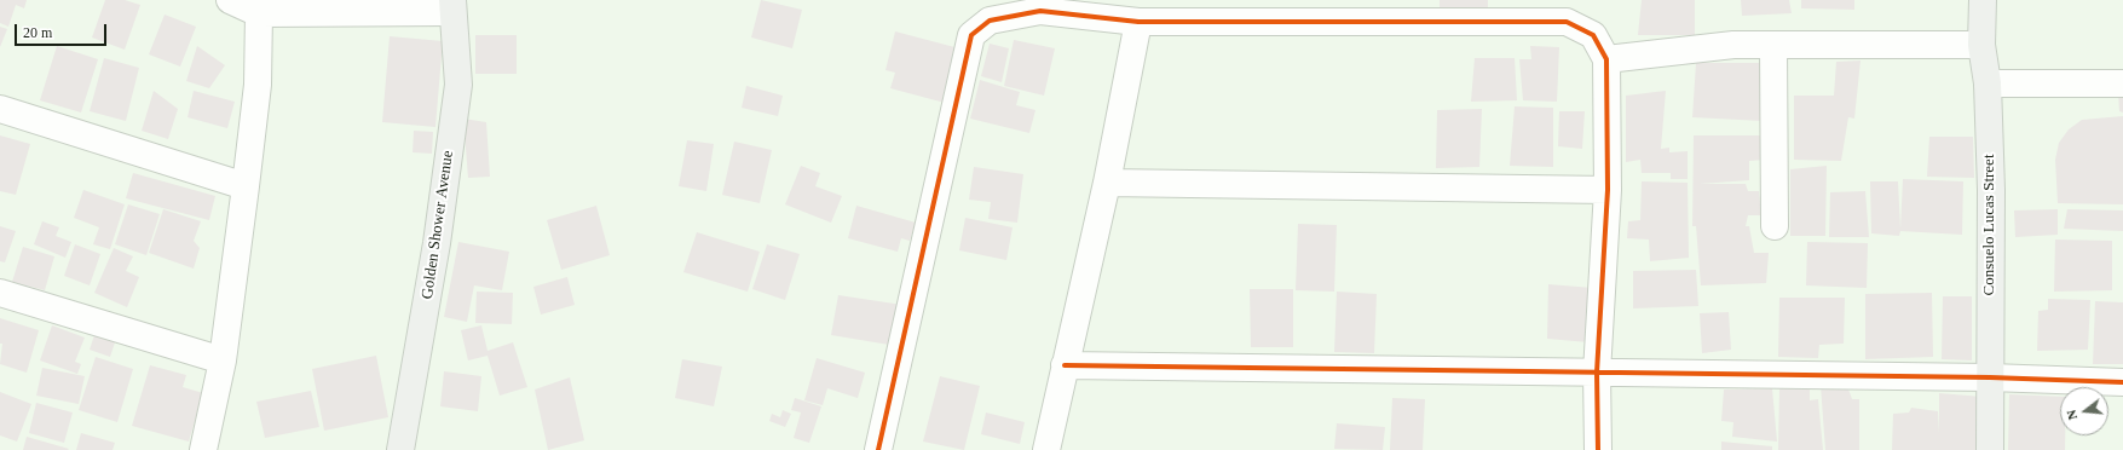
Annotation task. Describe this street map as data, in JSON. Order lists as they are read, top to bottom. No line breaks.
{"streets":{"street":["Golden Shower Avenue","Consuelo Lucas Street"]},"scale_bar":"20 m","north":"left"}
